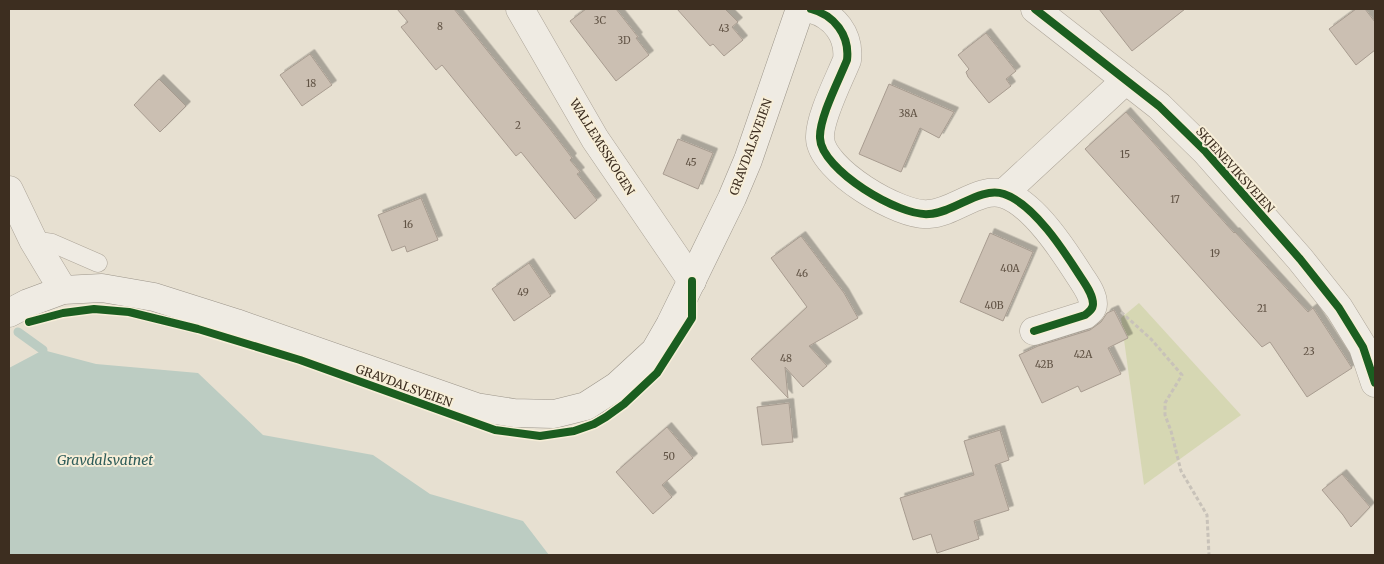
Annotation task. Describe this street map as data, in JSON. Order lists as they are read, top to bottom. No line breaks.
{"streets":{"street":["WALLEMSSKOGEN","GRAVDALSVEIEN","SKJENEVIKSVEIEN"]},"crossings":[["WALLEMSSKOGEN","GRAVDALSVEIEN"]],"water":["Gravdalsvatnet"],"house_numbers":["3C","8","43","3D","18","38A","2","15","45","17","16","19","40A","46","49","40B","21","23","42A","48","42B","50"]}
